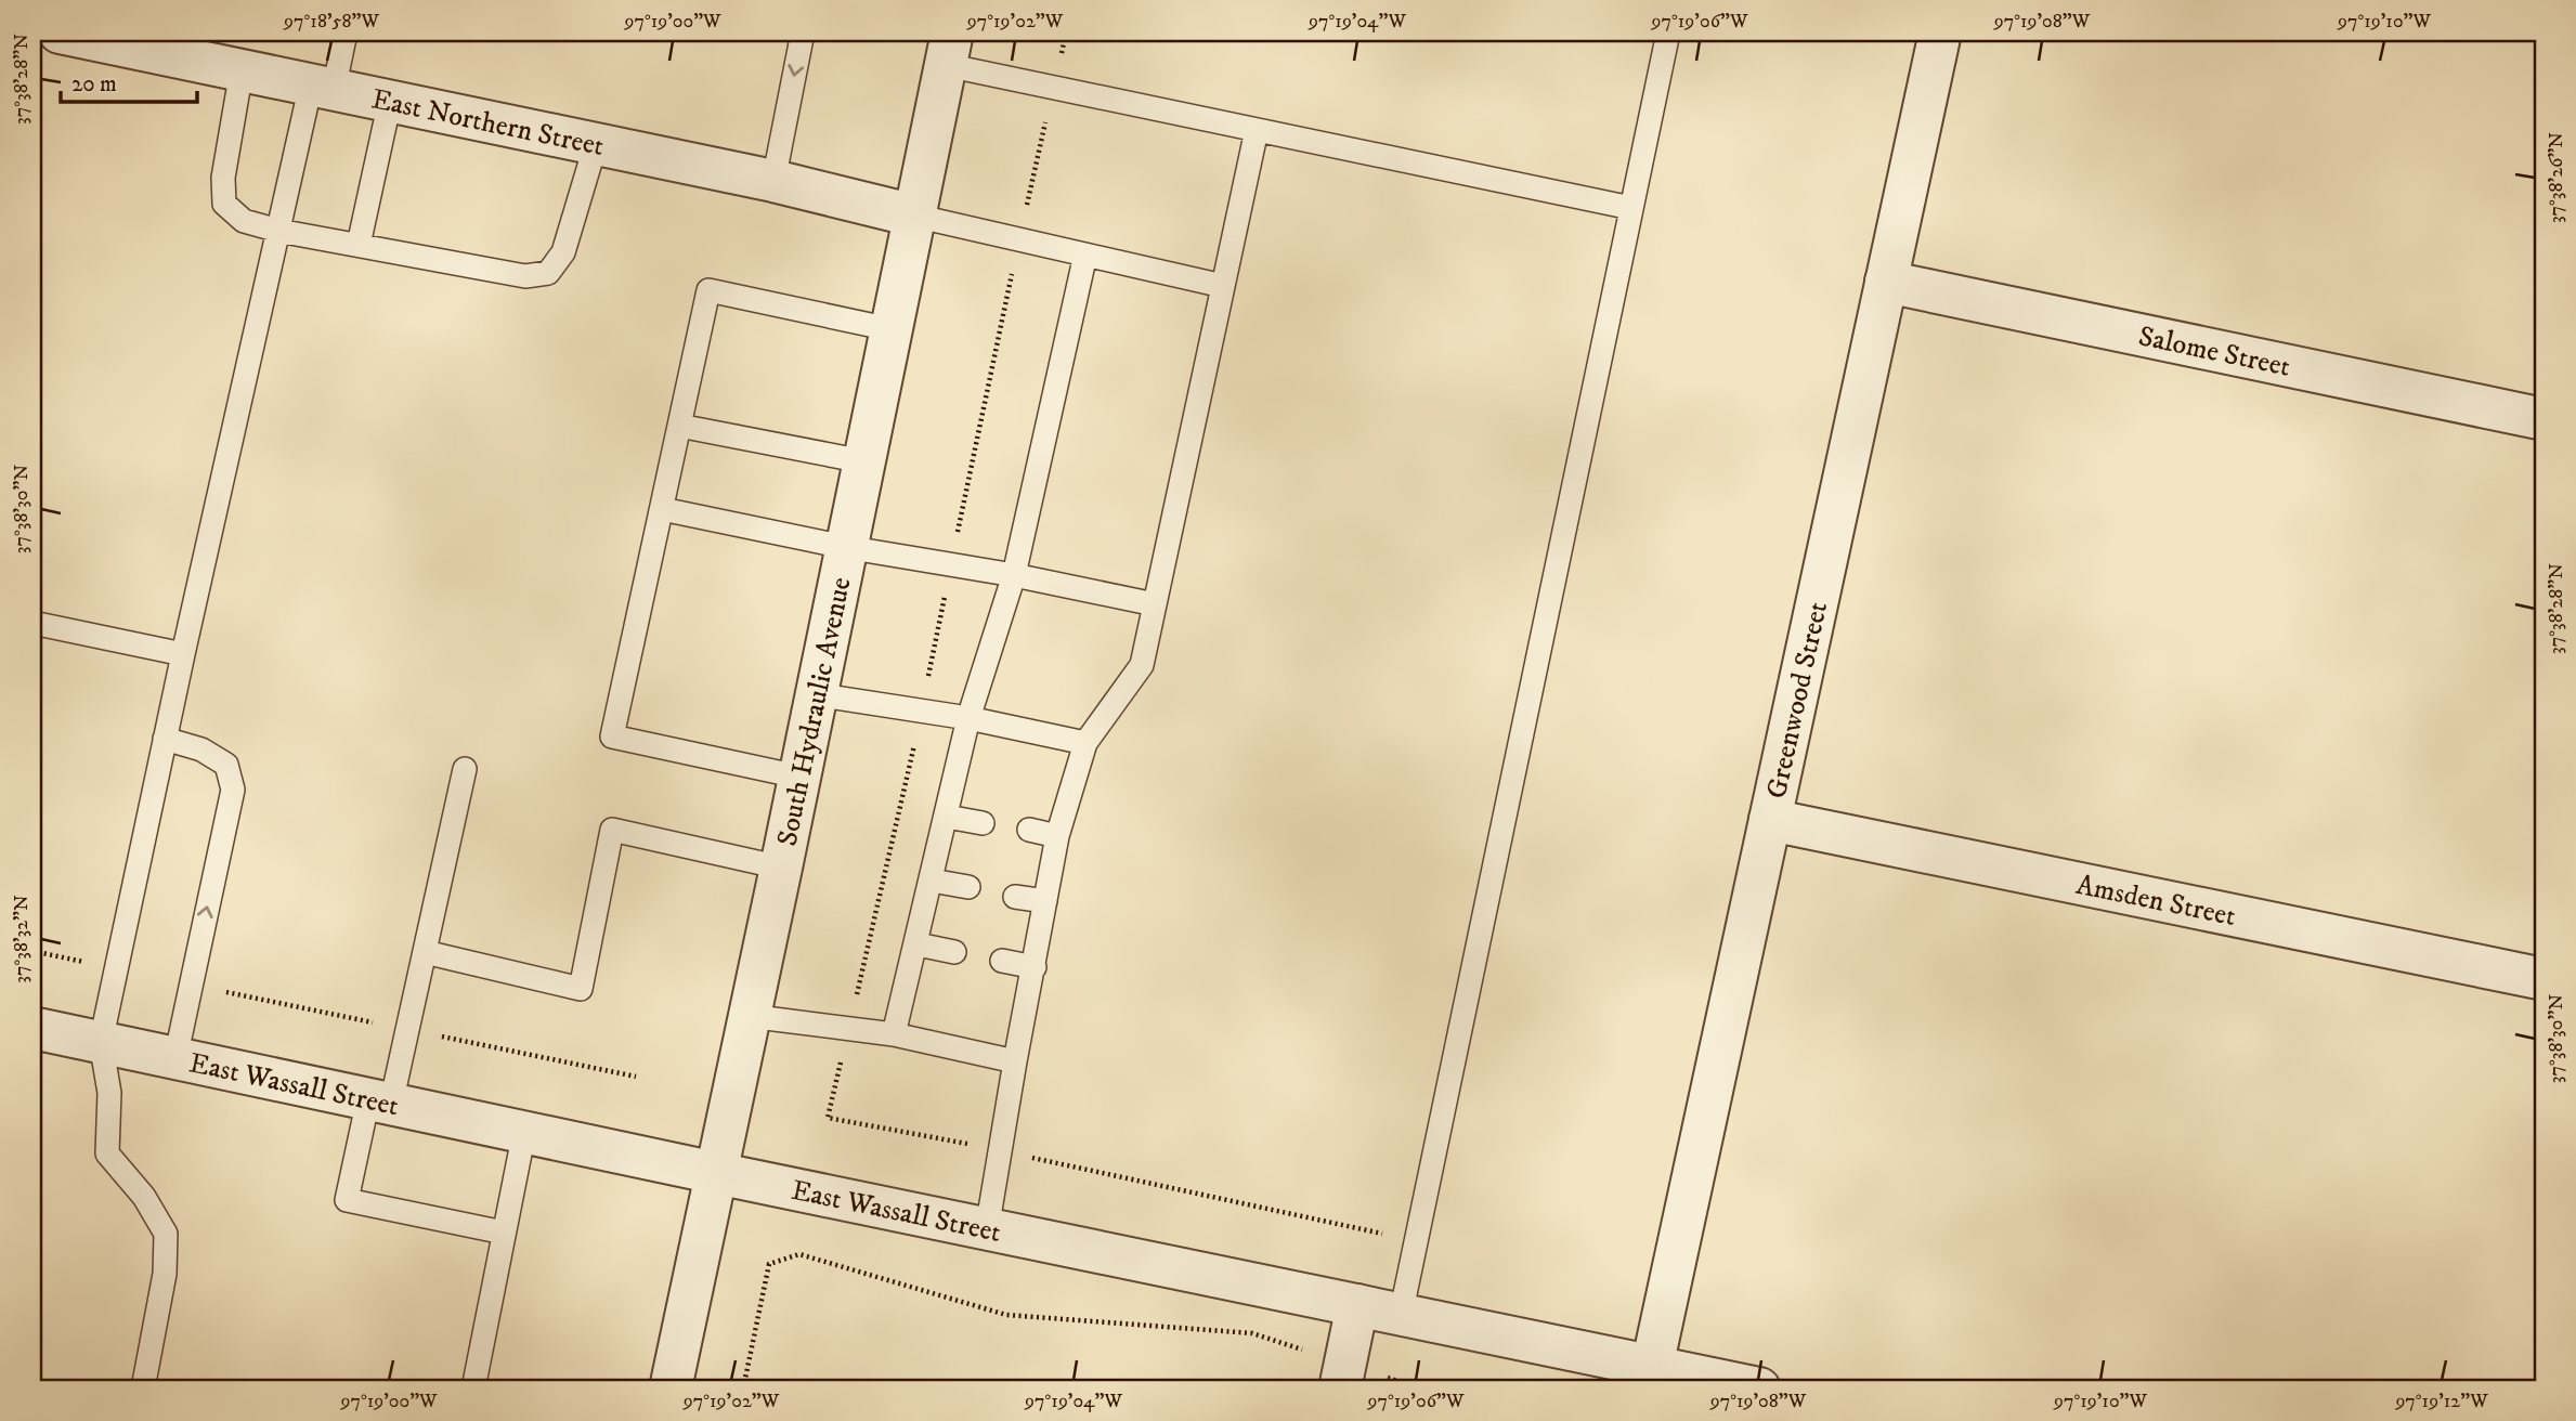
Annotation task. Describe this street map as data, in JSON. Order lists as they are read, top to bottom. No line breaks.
{"streets":{"street":["East Northern Street","Salome Street","Greenwood Street","South Hydraulic Avenue","Amsden Street","East Wassall Street"]},"crossings":[["East Northern Street","South Hydraulic Avenue"],["Salome Street","Greenwood Street"],["Greenwood Street","Amsden Street"],["Greenwood Street","East Wassall Street"],["South Hydraulic Avenue","East Wassall Street"]],"scale_bar":"20 m","coordinates":["97°18'58\"W","97°19'00\"W","97°19'02\"W","97°19'04\"W","97°19'06\"W","97°19'08\"W","97°19'10\"W","37°38'28\"N","37°38'26\"N","37°38'30\"N","37°38'32\"N","97°19'12\"W"]}
